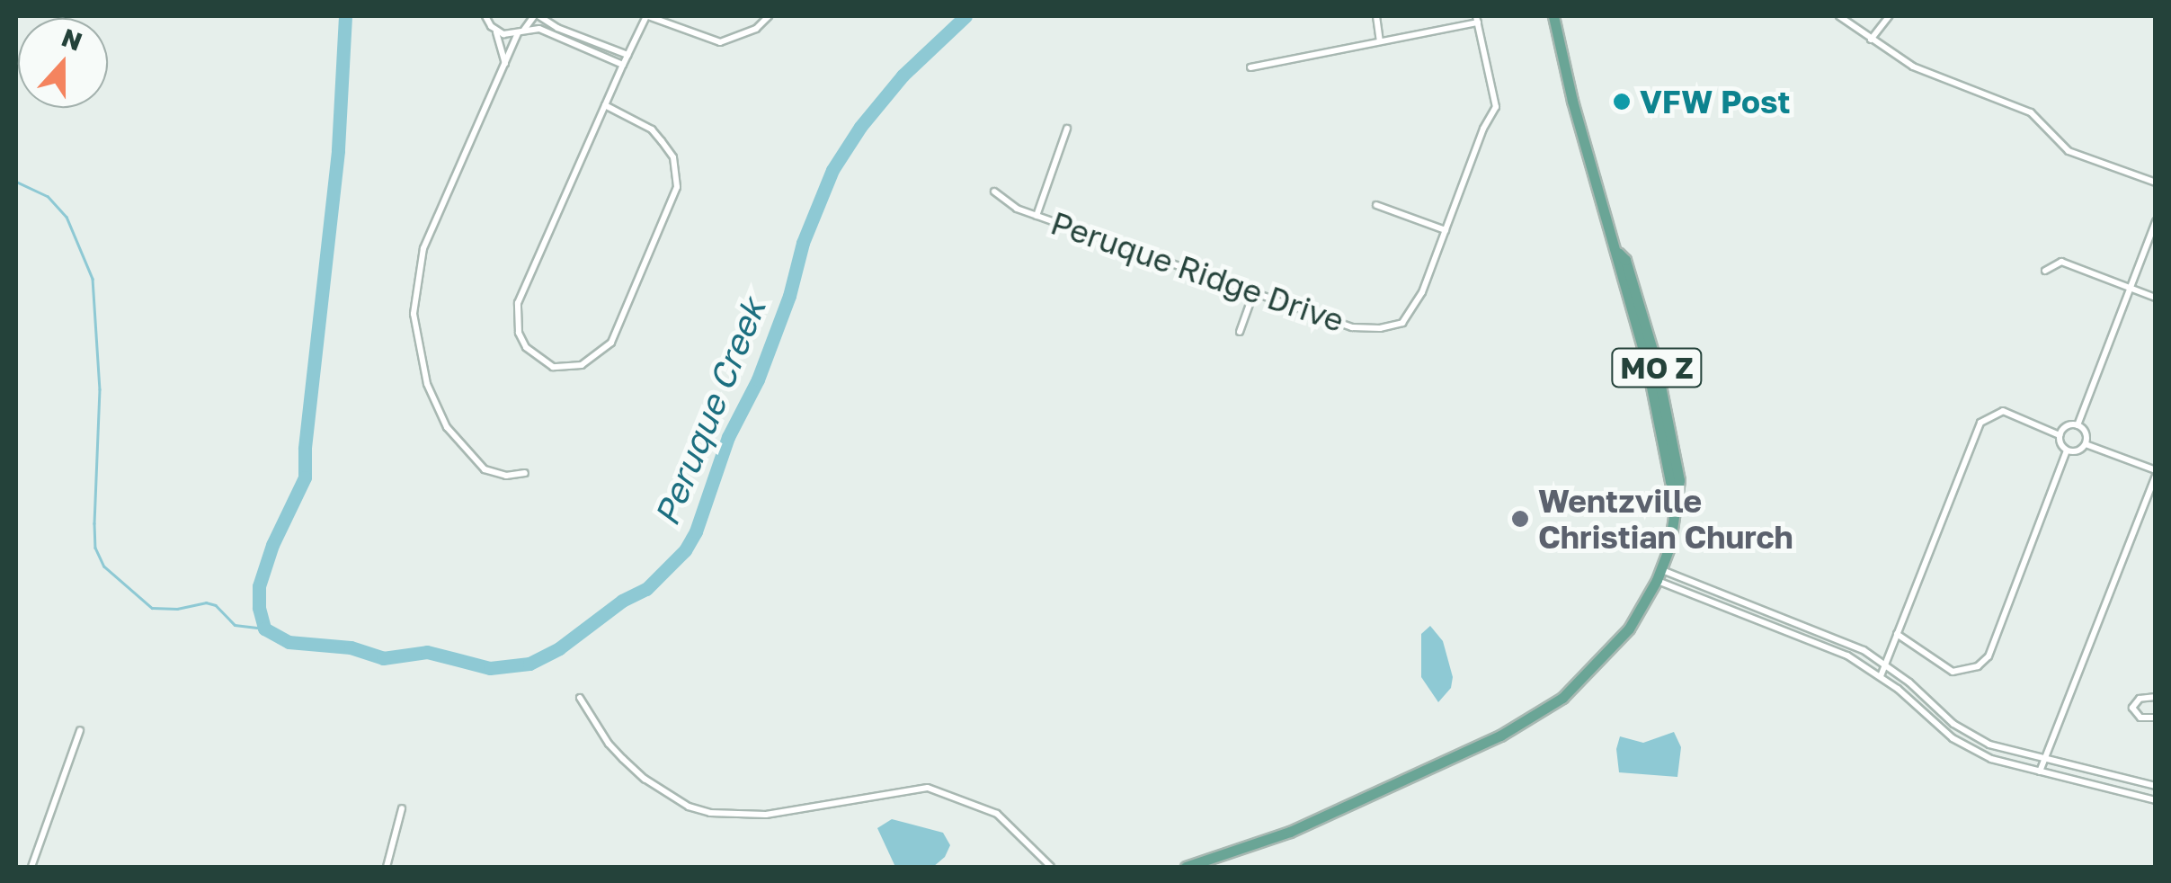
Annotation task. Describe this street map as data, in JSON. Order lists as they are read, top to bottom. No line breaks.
{"streets":{"main road":["MO Z"],"street":["Peruque Ridge Drive"]},"water":["Peruque Creek"],"places":["VFW Post","Wentzville Christian Church"],"north":"top"}
